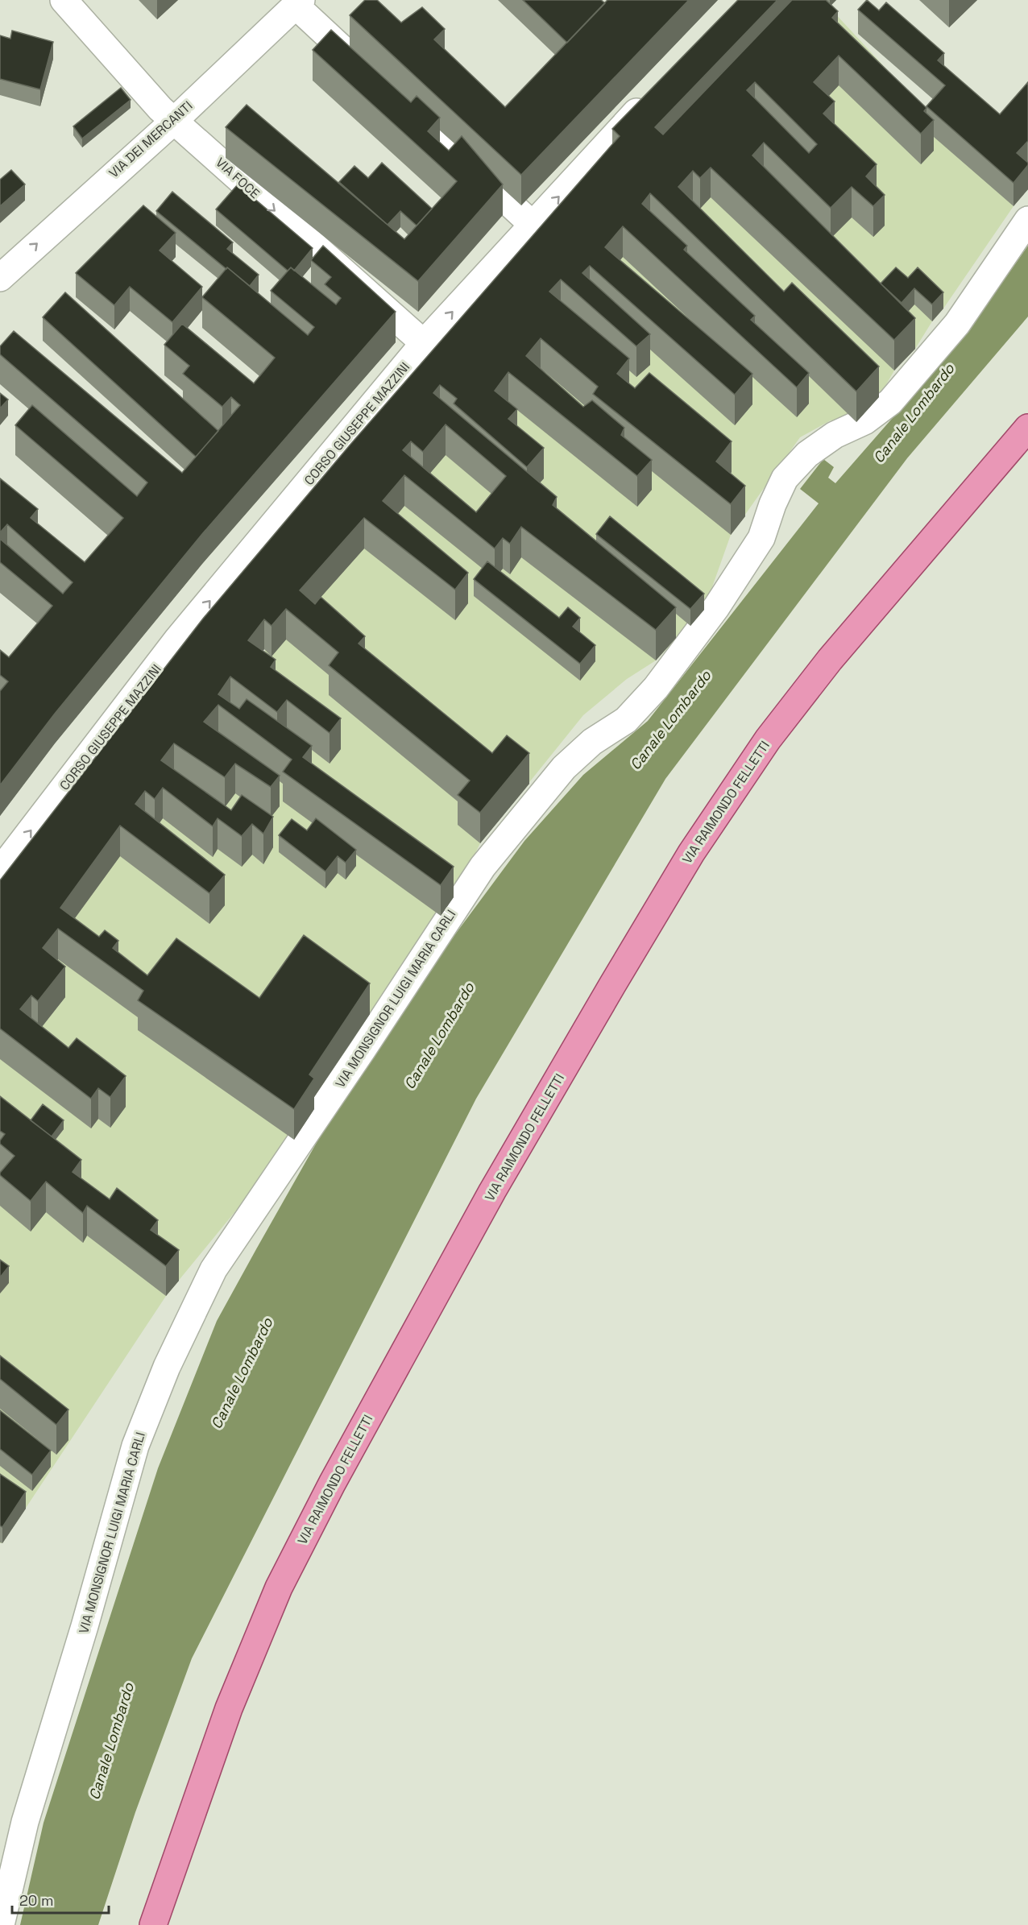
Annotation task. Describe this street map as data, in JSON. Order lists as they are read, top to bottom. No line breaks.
{"streets":{"main road":["VIA RAIMONDO FELLETTI"],"street":["VIA DEI MERCANTI","VIA FOCE","CORSO GIUSEPPE MAZZINI","VIA MONSIGNOR LUIGI MARIA CARLI"]},"crossings":[["VIA DEI MERCANTI","VIA FOCE"],["VIA FOCE","CORSO GIUSEPPE MAZZINI"]],"one_way":["VIA DEI MERCANTI","CORSO GIUSEPPE MAZZINI"],"water":["Canale Lombardo"],"scale_bar":"20 m"}
